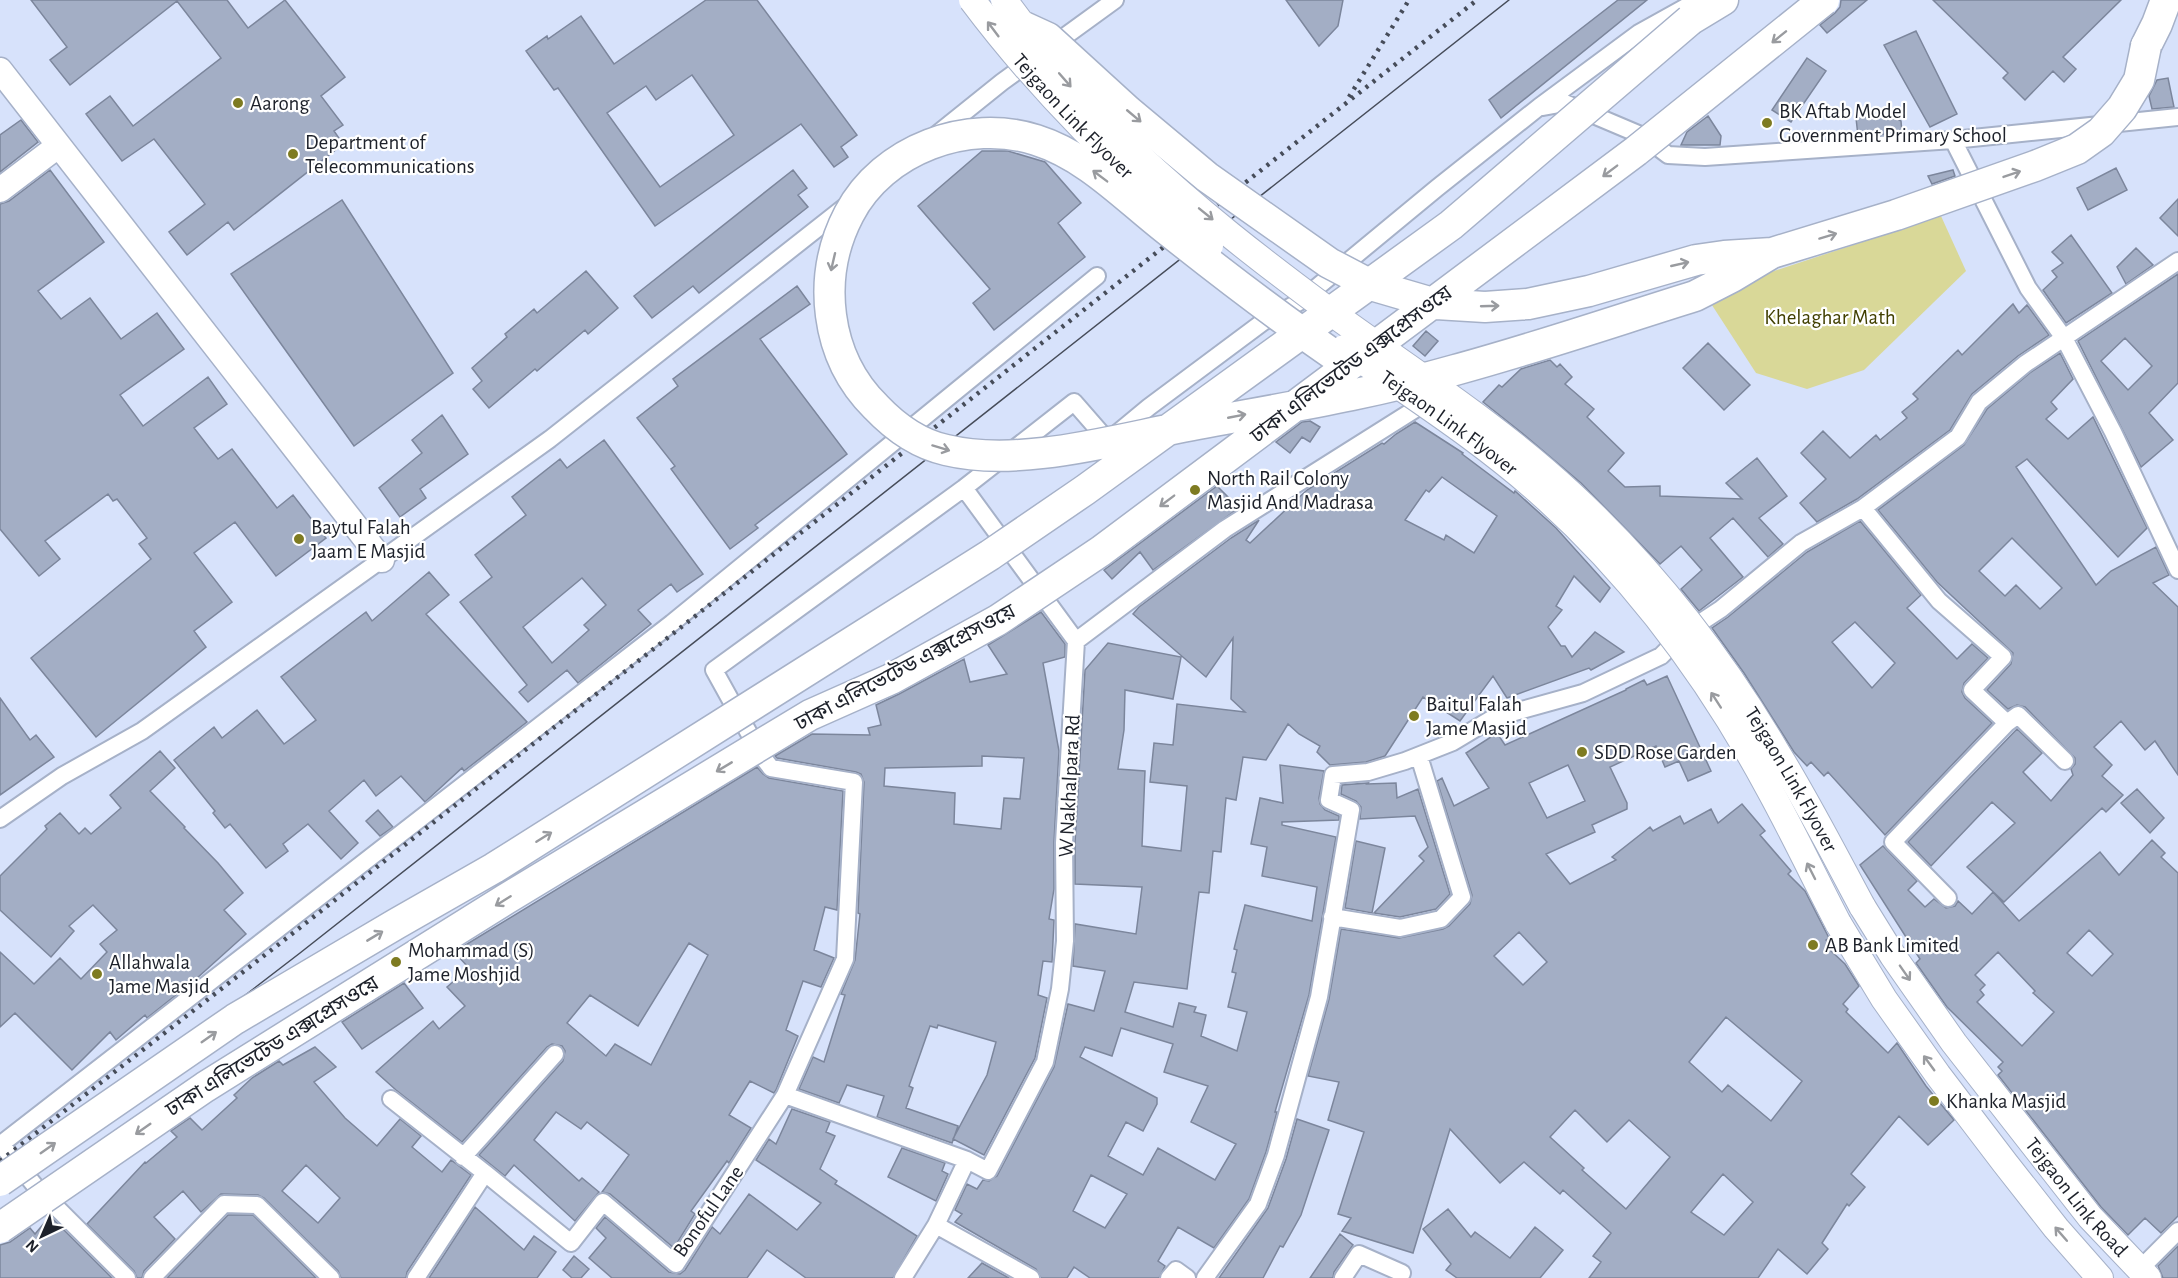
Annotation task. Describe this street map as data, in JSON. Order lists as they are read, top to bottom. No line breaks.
{"streets":{"highway":["ঢাকা এলিভেটেড এক্সপ্রেসওয়ে"],"main road":["Tejgaon Link Flyover","Tejgaon Link Road"],"street":["W Nakhalpara Rd","Bonoful Lane"]},"crossings":[["Tejgaon Link Flyover","Tejgaon Link Road"]],"parks":["Khelaghar Math"],"places":["Aarong","BK Aftab Model Government Primary School","Department of Telecommunications","North Rail Colony Masjid And Madrasa","Baytul Falah Jaam E Masjid","Baitul Falah Jame Masjid","SDD Rose Garden","AB Bank Limited","Mohammad (S) Jame Moshjid","Allahwala Jame Masjid","Khanka Masjid"],"north":"bottom left"}
